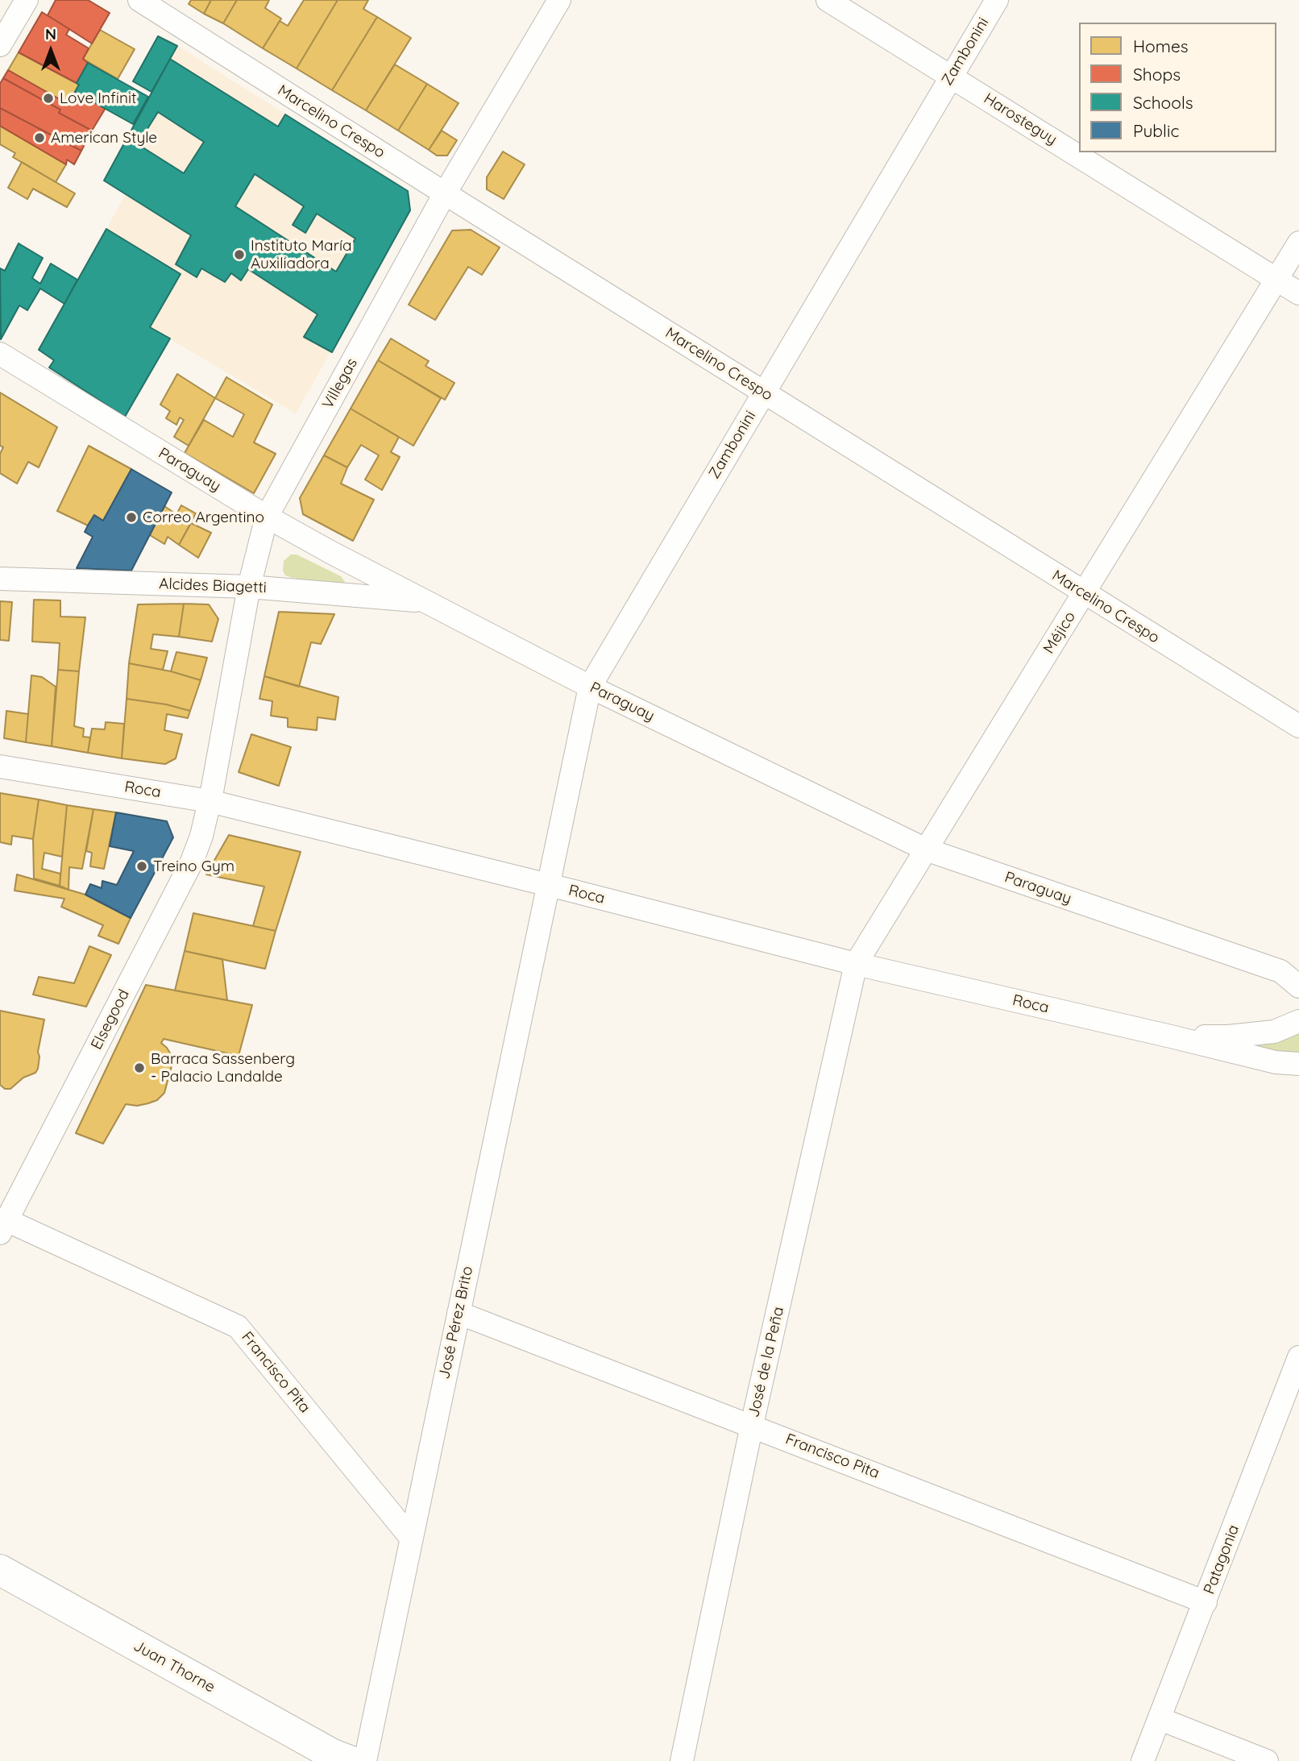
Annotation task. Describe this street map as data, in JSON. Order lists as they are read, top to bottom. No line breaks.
{"streets":{"street":["Zambonini","Harosteguy","Marcelino Crespo","Villegas","Paraguay","Alcides Biagetti","Méjico","Roca","Elsegood","José Pérez Brito","José de la Peña","Francisco Pita","Patagonia","Juan Thorne"]},"crossings":[["Zambonini","Harosteguy"],["Zambonini","Marcelino Crespo"],["Zambonini","Paraguay"],["Zambonini","Roca"],["Zambonini","José Pérez Brito"],["Harosteguy","Méjico"],["Marcelino Crespo","Villegas"],["Marcelino Crespo","Méjico"],["Villegas","Paraguay"],["Villegas","Alcides Biagetti"],["Villegas","Roca"],["Villegas","Elsegood"],["Paraguay","Alcides Biagetti"],["Paraguay","Méjico"],["Méjico","Roca"],["Méjico","José de la Peña"],["Roca","Elsegood"],["Roca","José Pérez Brito"],["Roca","José de la Peña"],["Elsegood","Francisco Pita"],["José Pérez Brito","Francisco Pita"],["José de la Peña","Francisco Pita"],["Francisco Pita","Patagonia"]],"places":["Love Infinit","American Style","Instituto María Auxiliadora","Correo Argentino","Treino Gym","Barraca Sassenberg - Palacio Landalde"],"legend":["Homes","Shops","Schools","Public"],"north":"top"}
